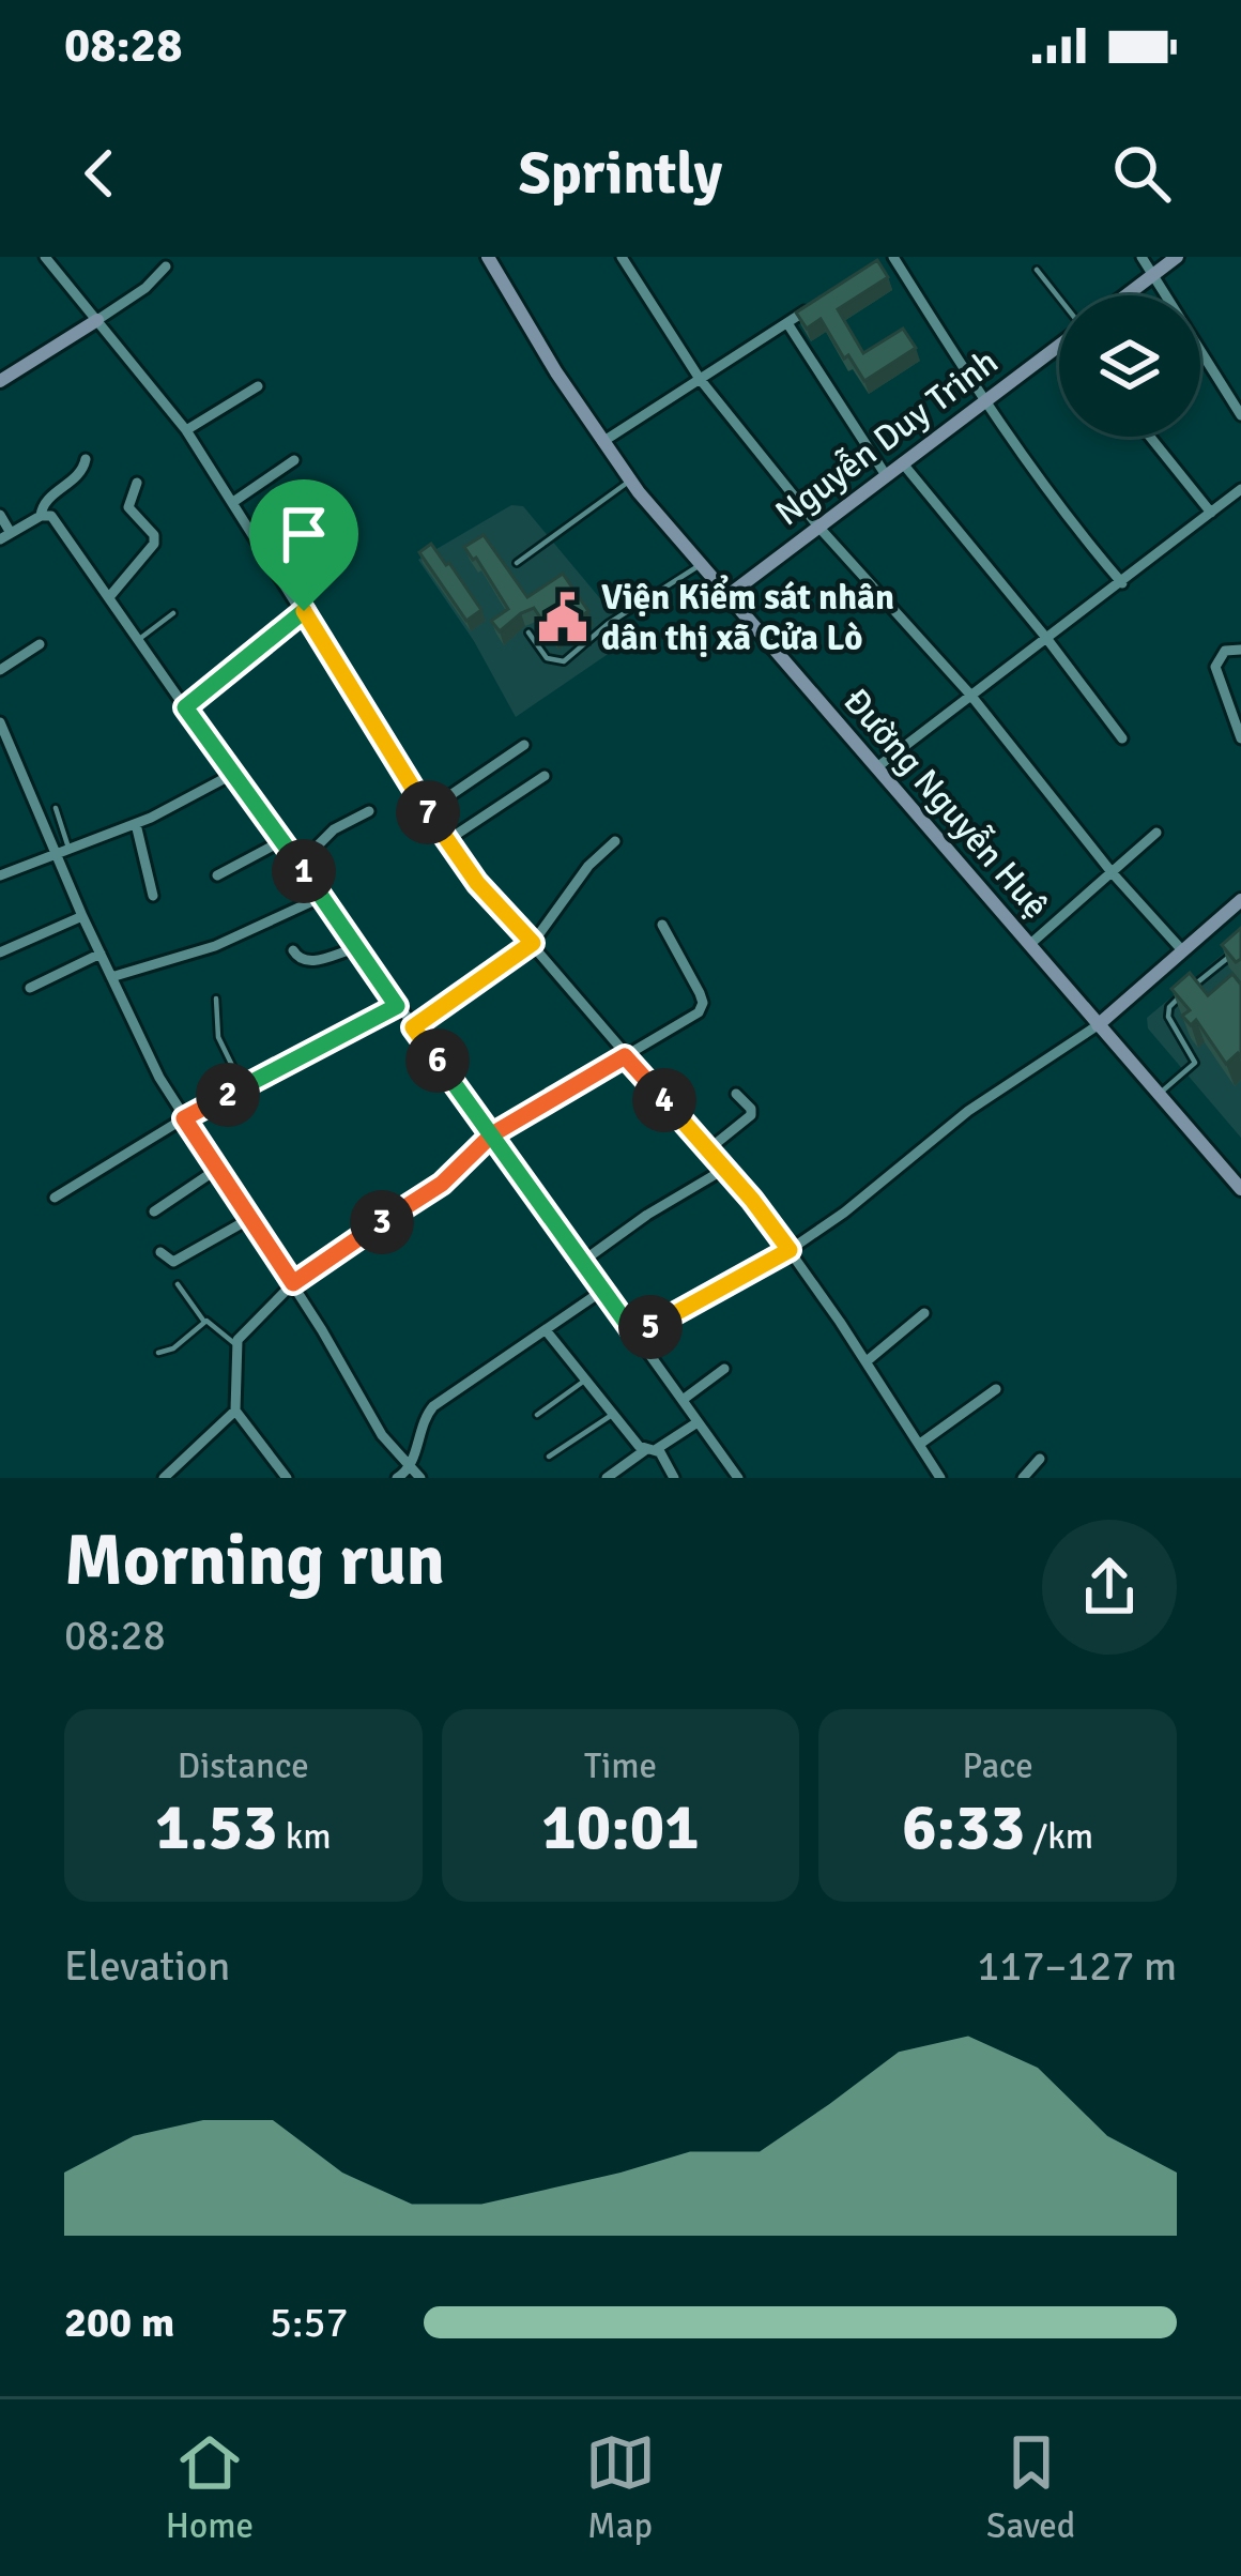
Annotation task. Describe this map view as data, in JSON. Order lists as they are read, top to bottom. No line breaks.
{"streets":{"street":["Nguyễn Duy Trinh","Đường Nguyễn Huệ"]},"crossings":[["Nguyễn Duy Trinh","Đường Nguyễn Huệ"]],"places":{"public building":["Viện Kiểm sát nhân dân thị xã Cửa Lò"]},"page":{"status":"08:28","header":"Sprintly","pins":["7","1","6","2","4","3","5"],"heading":["Morning run","08:28"],"stats":[["Distance","1.53 km"],["Time","10:01"],["Pace","6:33 /km"]],"chart":["Elevation","117–127 m"],"list":[{"name":"200 m","note":"5:57"}],"tabs":["Home","Map","Saved"]}}
